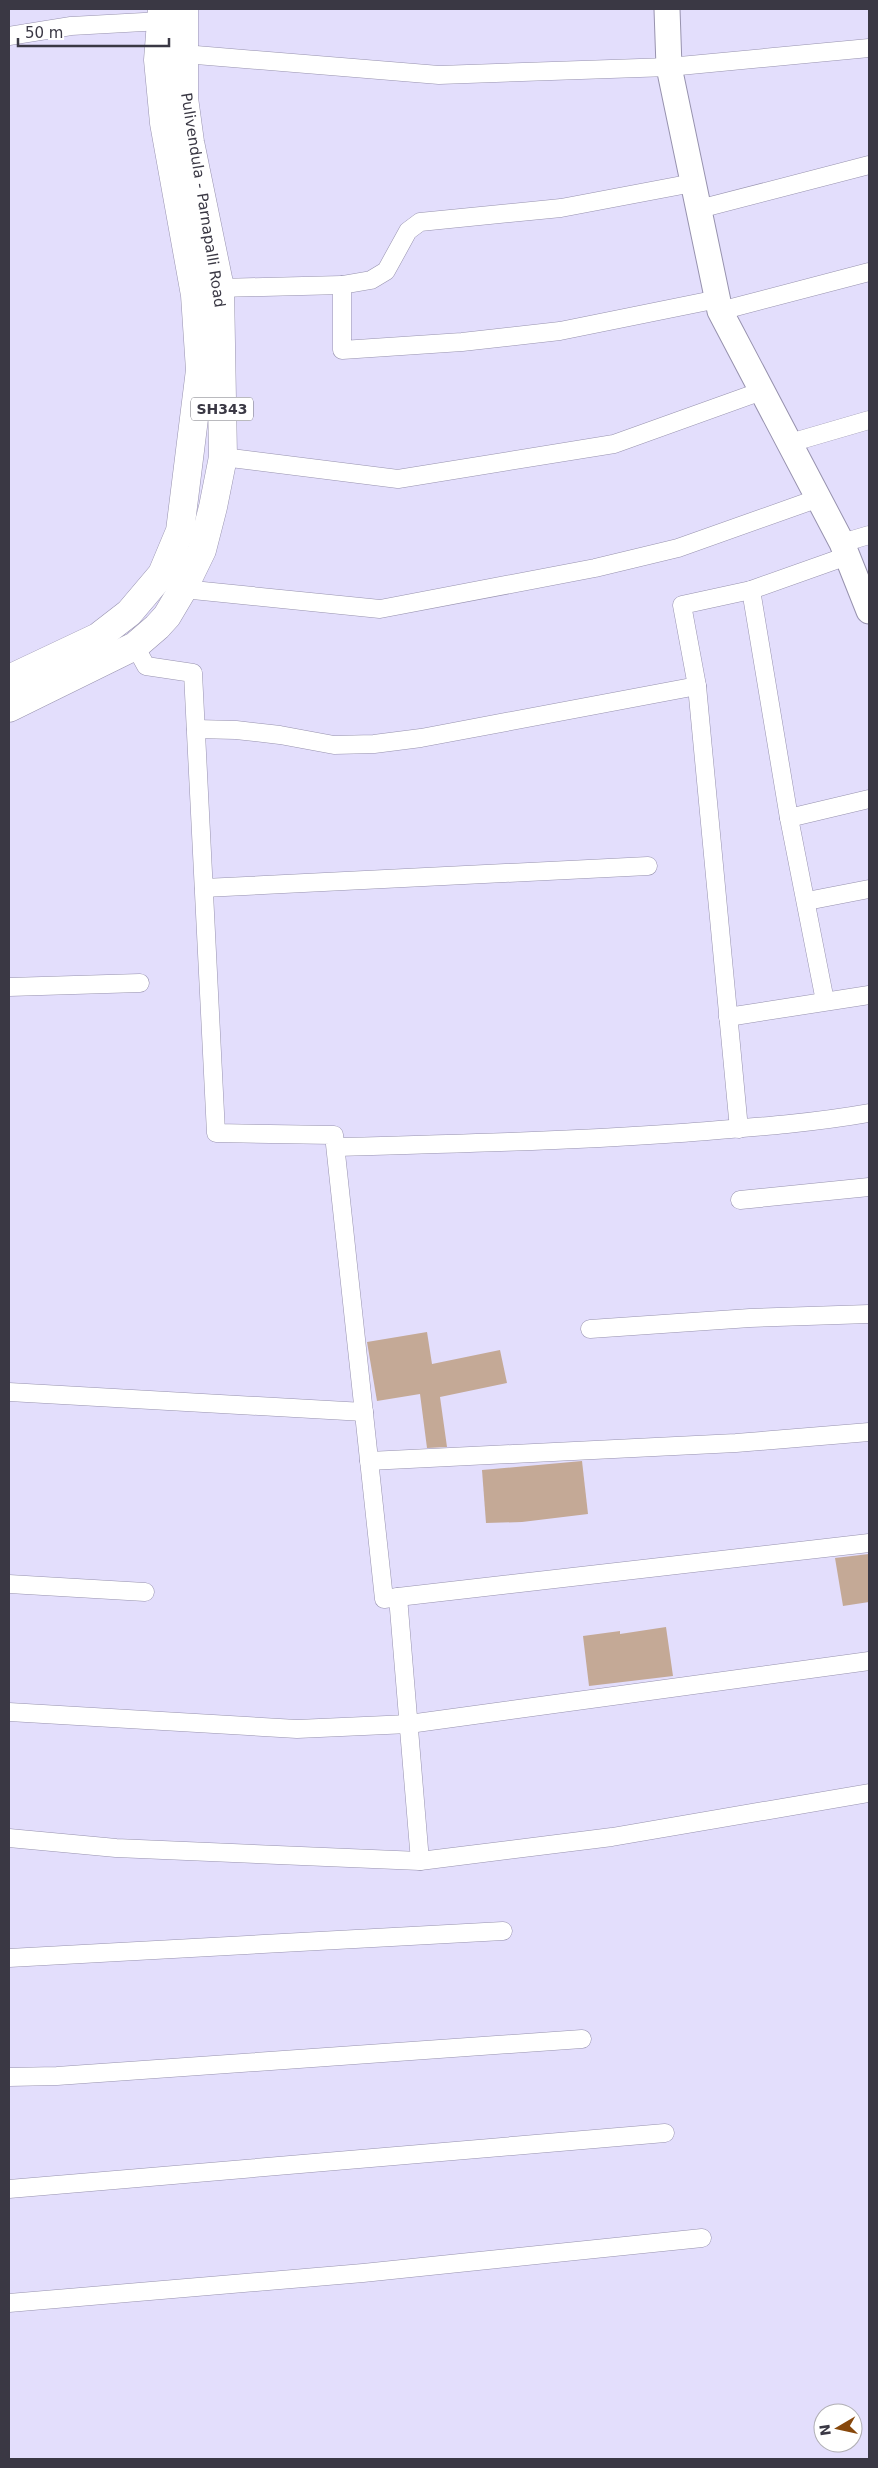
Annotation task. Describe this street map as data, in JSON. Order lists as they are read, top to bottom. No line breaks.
{"streets":{"main road":["Pulivendula - Parnapalli Road","SH343"]},"scale_bar":"50 m","north":"left"}
